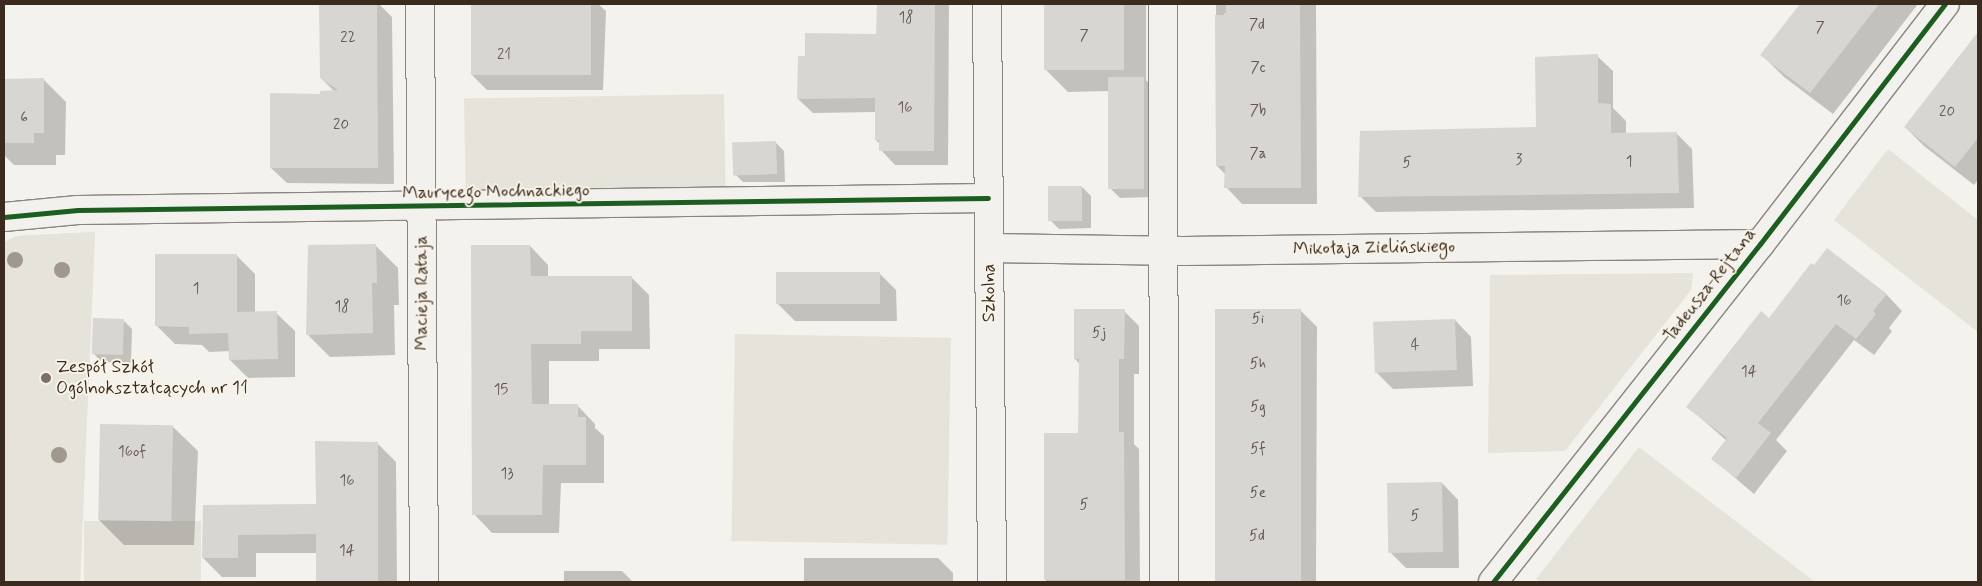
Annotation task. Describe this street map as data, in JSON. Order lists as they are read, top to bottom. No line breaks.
{"streets":{"street":["Maurycego Mochnackiego","Mikołaja Zielińskiego","Tadeusza Rejtana","Macieja Rataja","Szkolna"]},"crossings":[["Maurycego Mochnackiego","Macieja Rataja"],["Maurycego Mochnackiego","Szkolna"],["Mikołaja Zielińskiego","Tadeusza Rejtana"],["Mikołaja Zielińskiego","Szkolna"]],"places":["Zespół Szkół Ogólnokształcących nr 11"],"house_numbers":["18","7d","7","7","22","21","7c","16","7b","20","6","20","7a","3","1","5","1","16","18","5i","5j","4","5h","14","15","5g","5f","16of","13","16","5e","5","5","5d","14"]}
